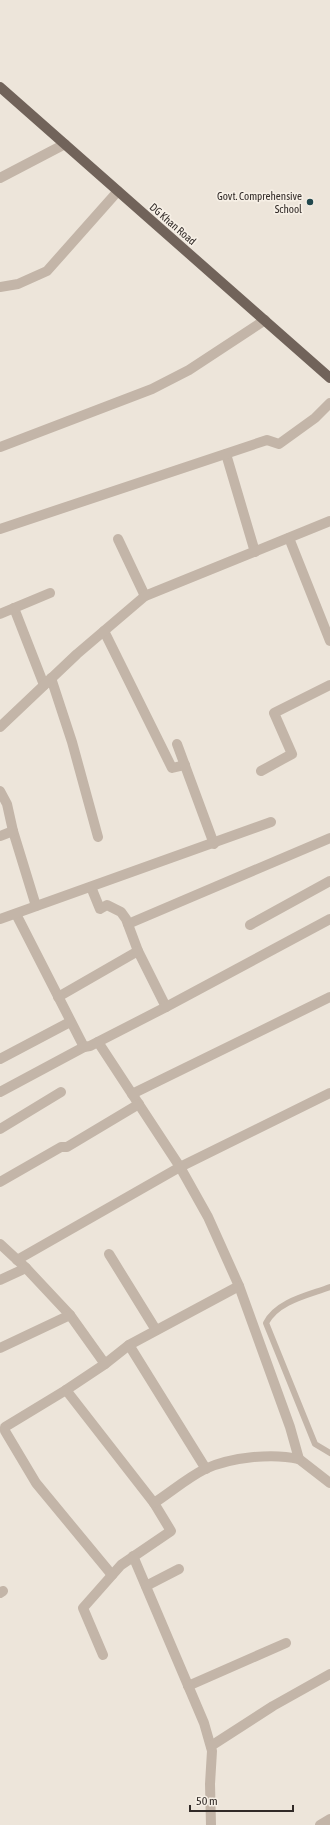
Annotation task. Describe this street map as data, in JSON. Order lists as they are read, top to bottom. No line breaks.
{"streets":{"main road":["DG Khan Road"]},"places":["Govt. Comprehensive School"],"scale_bar":"50 m"}
